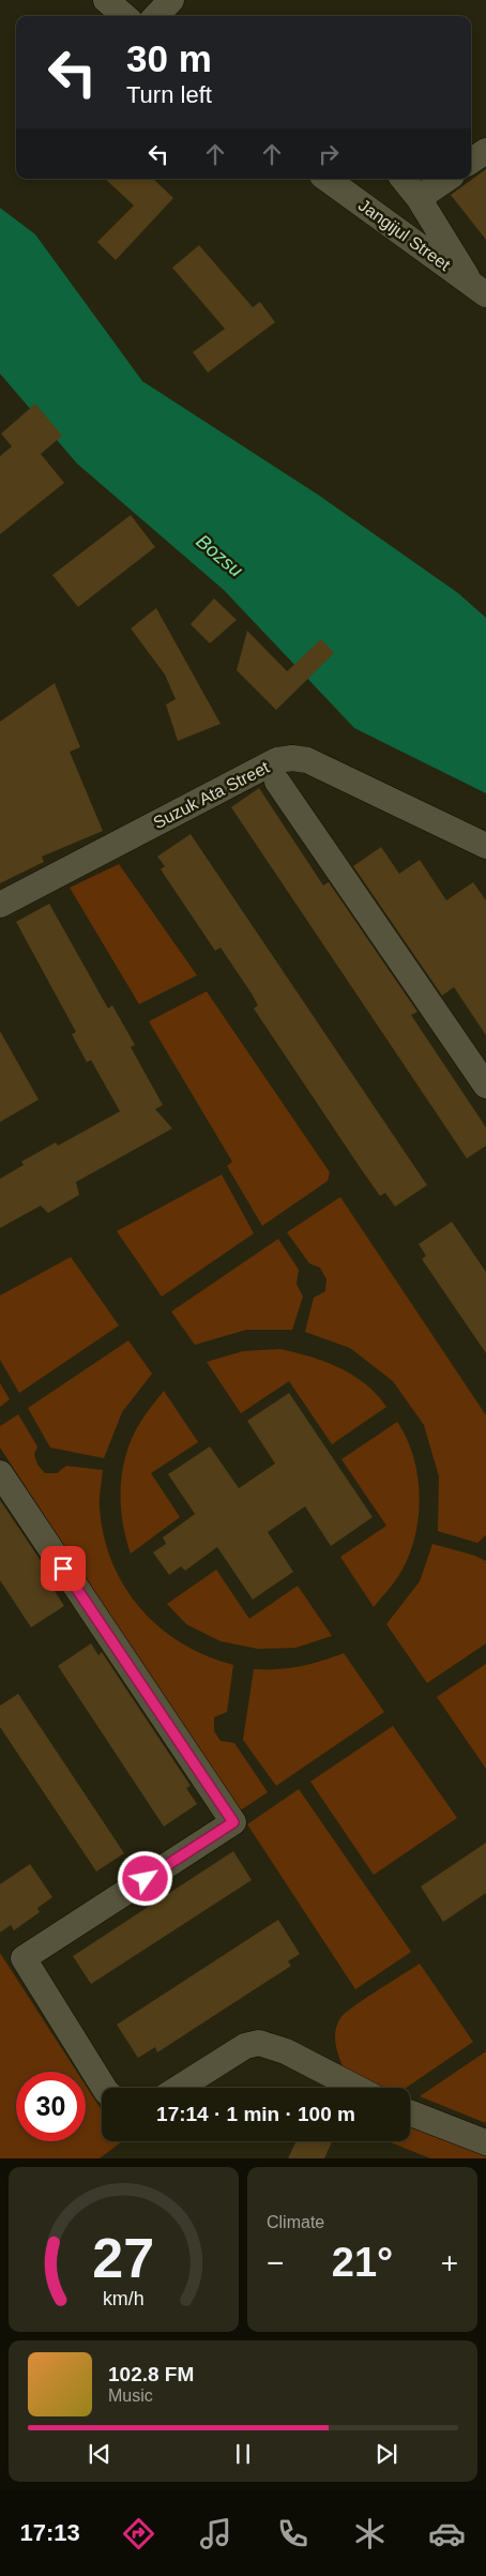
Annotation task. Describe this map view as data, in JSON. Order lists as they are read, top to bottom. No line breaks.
{"streets":{"street":["Jangijul Street","Suzuk Ata Street"]},"water":["Bozsu"],"page":{"turn":["30 m","Turn left"],"limit":"30","trip":"17:14 · 1 min · 100 m","tile":"Climate","heat":["−","21°","+"],"song":["102.8 FM","Music"],"tabs":"17:13","gauge":["27","km/h"]}}
